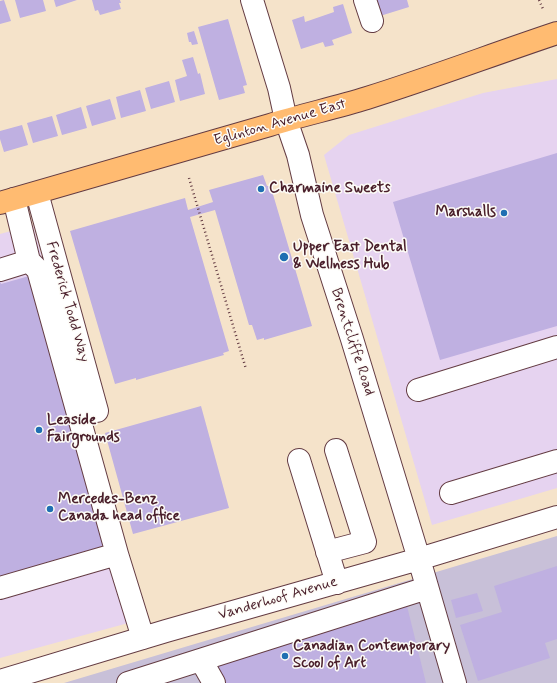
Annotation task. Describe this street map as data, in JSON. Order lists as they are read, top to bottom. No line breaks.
{"streets":{"main road":["Eglinton Avenue East"],"street":["Frederick Todd Way","Brentcliffe Road","Vanderhoof Avenue"]},"crossings":[["Eglinton Avenue East","Frederick Todd Way"],["Eglinton Avenue East","Brentcliffe Road"],["Brentcliffe Road","Vanderhoof Avenue"]],"places":["Charmaine Sweets","Marshalls","Upper East Dental & Wellness Hub","Leaside Fairgrounds","Mercedes-Benz Canada head office","Canadian Contemporary Scool of Art"]}
